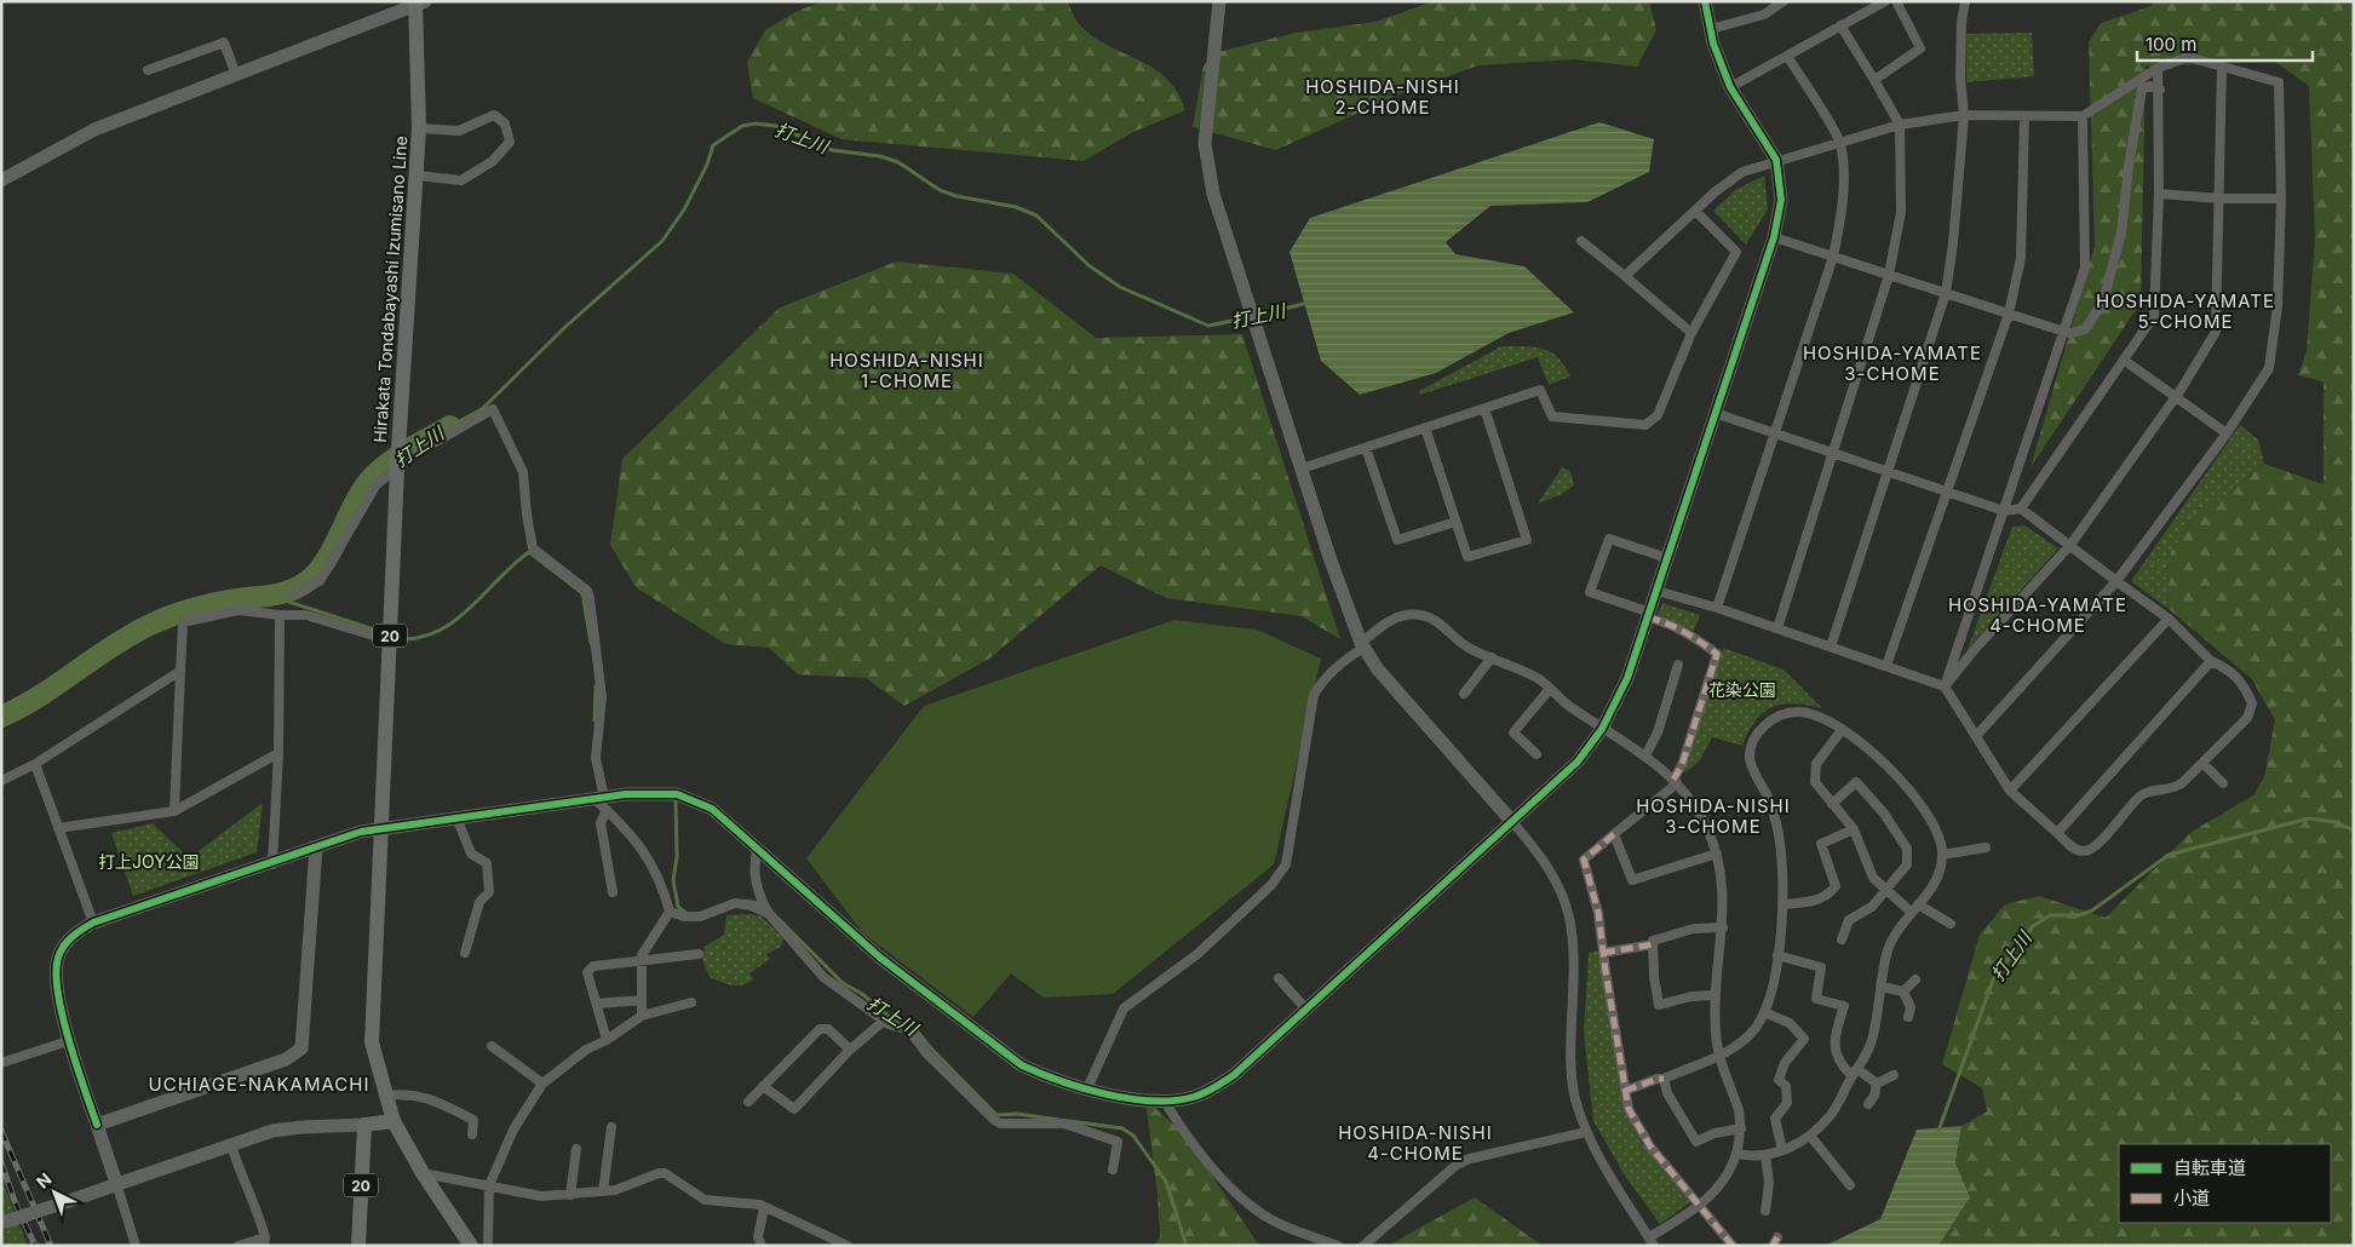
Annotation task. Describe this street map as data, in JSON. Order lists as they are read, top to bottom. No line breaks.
{"streets":{"main road":["Hirakata Tondabayashi Izumisano Line","20"]},"districts":["HOSHIDA-NISHI 2-CHOME","HOSHIDA-YAMATE 5-CHOME","HOSHIDA-YAMATE 3-CHOME","HOSHIDA-NISHI 1-CHOME","HOSHIDA-YAMATE 4-CHOME","HOSHIDA-NISHI 3-CHOME","UCHIAGE-NAKAMACHI","HOSHIDA-NISHI 4-CHOME"],"water":["打上川"],"parks":["花染公園","打上JOY公園"],"legend":["自転車道","小道"],"scale_bar":"100 m","north":"top left"}
